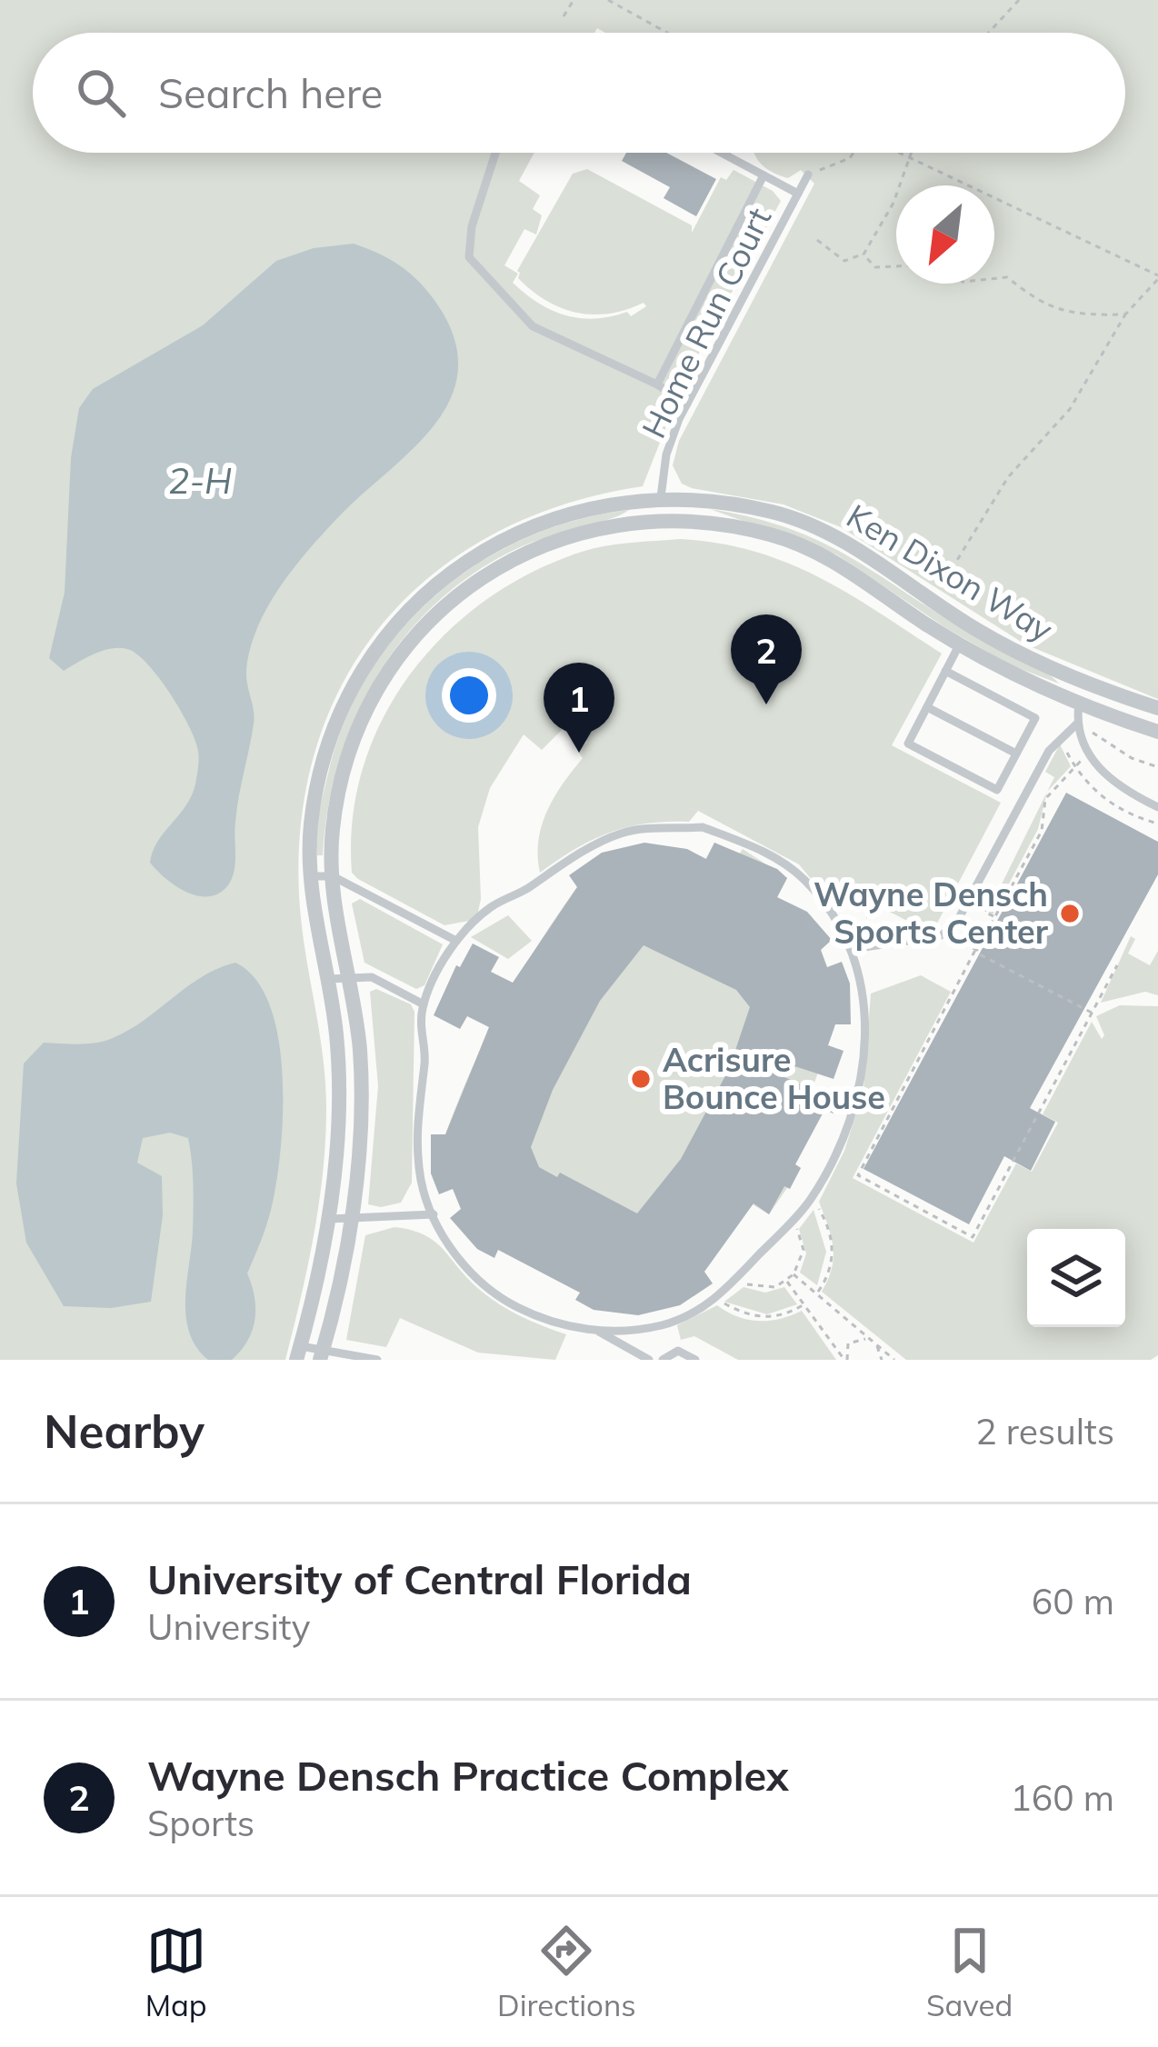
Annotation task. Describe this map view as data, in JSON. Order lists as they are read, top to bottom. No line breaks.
{"streets":{"street":["Ken Dixon Way"],"lane":["Home Run Court"]},"crossings":[["Home Run Court","Ken Dixon Way"]],"water":["2-H"],"places":["Wayne Densch Sports Center","Acrisure Bounce House"],"north":"bottom left","page":{"search":"Search here","pins":["2","1"],"heading":["Nearby","2 results"],"list":[{"mark":"1","name":"University of Central Florida","note":"University","value":"60 m"},{"mark":"2","name":"Wayne Densch Practice Complex","note":"Sports","value":"160 m"}],"nav":["Map","Directions","Saved"]}}
